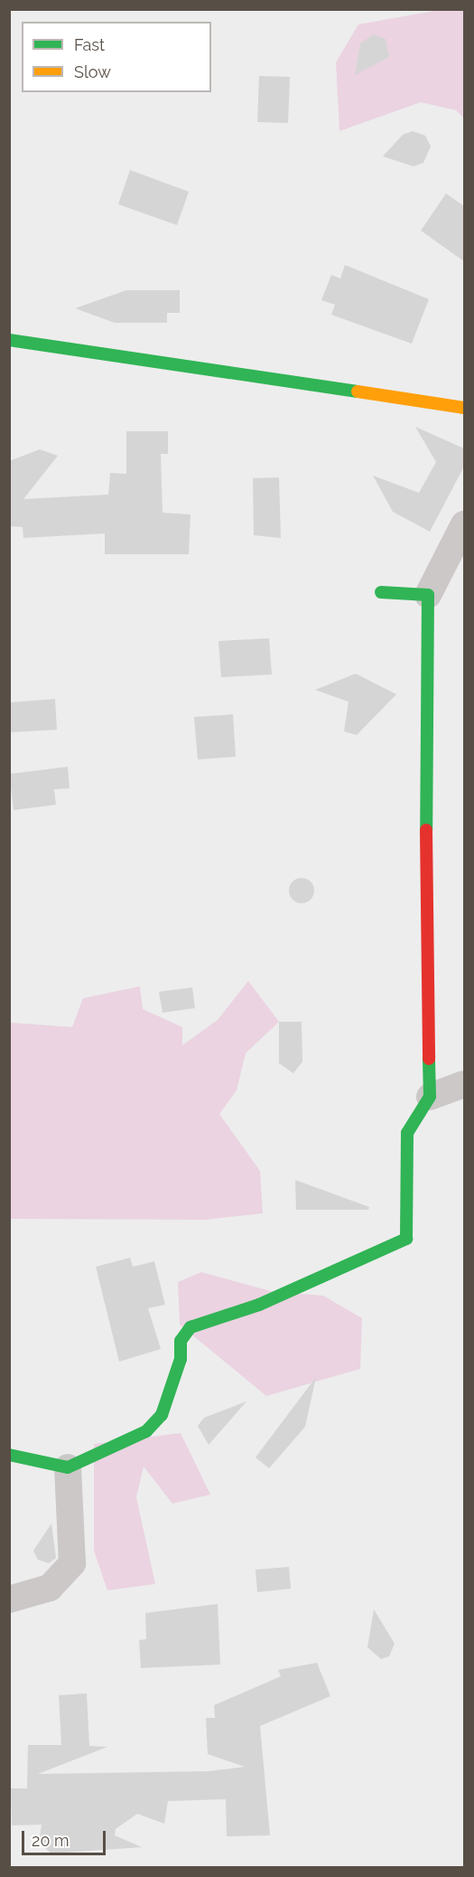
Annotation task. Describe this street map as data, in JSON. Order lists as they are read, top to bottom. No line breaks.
{"legend":["Fast","Slow"],"scale_bar":"20 m"}
